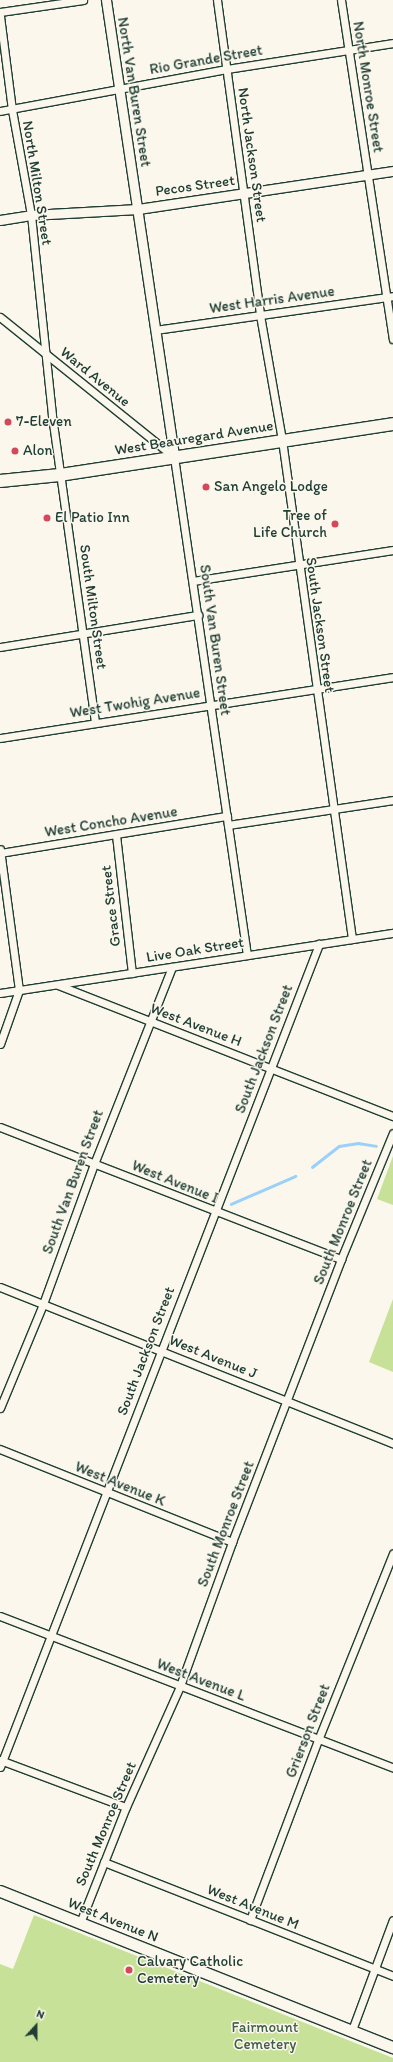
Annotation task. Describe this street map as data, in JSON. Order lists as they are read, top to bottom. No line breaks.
{"streets":{"main road":["West Beauregard Avenue","West Avenue N"],"street":["Rio Grande Street","North Monroe Street","North Van Buren Street","North Jackson Street","North Milton Street","Pecos Street","West Harris Avenue","Ward Avenue","South Milton Street","South Jackson Street","South Van Buren Street","West Twohig Avenue","West Concho Avenue","Grace Street","Live Oak Street","West Avenue H","West Avenue I","South Monroe Street","West Avenue J","West Avenue K","West Avenue L","Grierson Street","West Avenue M"]},"crossings":[["Rio Grande Street","North Monroe Street"],["Rio Grande Street","North Van Buren Street"],["Rio Grande Street","North Jackson Street"],["Rio Grande Street","North Milton Street"],["North Monroe Street","Pecos Street"],["North Monroe Street","West Harris Avenue"],["North Van Buren Street","Pecos Street"],["North Van Buren Street","West Harris Avenue"],["North Van Buren Street","South Van Buren Street"],["North Jackson Street","Pecos Street"],["North Jackson Street","West Harris Avenue"],["North Jackson Street","South Jackson Street"],["North Milton Street","Pecos Street"],["North Milton Street","Ward Avenue"],["North Milton Street","South Milton Street"],["West Harris Avenue","South Jackson Street"],["West Harris Avenue","South Van Buren Street"],["Ward Avenue","West Beauregard Avenue"],["Ward Avenue","South Milton Street"],["Ward Avenue","South Van Buren Street"],["West Beauregard Avenue","South Milton Street"],["West Beauregard Avenue","South Jackson Street"],["West Beauregard Avenue","South Van Buren Street"],["South Milton Street","West Twohig Avenue"],["South Jackson Street","West Twohig Avenue"],["South Jackson Street","Live Oak Street"],["South Jackson Street","West Avenue H"],["South Jackson Street","West Avenue I"],["South Jackson Street","West Avenue J"],["South Jackson Street","West Avenue K"],["South Jackson Street","West Avenue L"],["South Van Buren Street","West Twohig Avenue"],["South Van Buren Street","West Concho Avenue"],["South Van Buren Street","Live Oak Street"],["South Van Buren Street","West Avenue H"],["South Van Buren Street","West Avenue I"],["South Van Buren Street","West Avenue J"],["West Concho Avenue","Grace Street"],["Grace Street","Live Oak Street"],["Live Oak Street","West Avenue H"],["West Avenue I","South Monroe Street"],["South Monroe Street","West Avenue J"],["South Monroe Street","West Avenue K"],["South Monroe Street","West Avenue L"],["South Monroe Street","West Avenue M"],["South Monroe Street","West Avenue N"],["West Avenue L","Grierson Street"],["Grierson Street","West Avenue M"]],"parks":["Fairmount Cemetery"],"places":["7-Eleven","Alon","San Angelo Lodge","El Patio Inn","Tree of Life Church","Calvary Catholic Cemetery"],"north":"top"}
